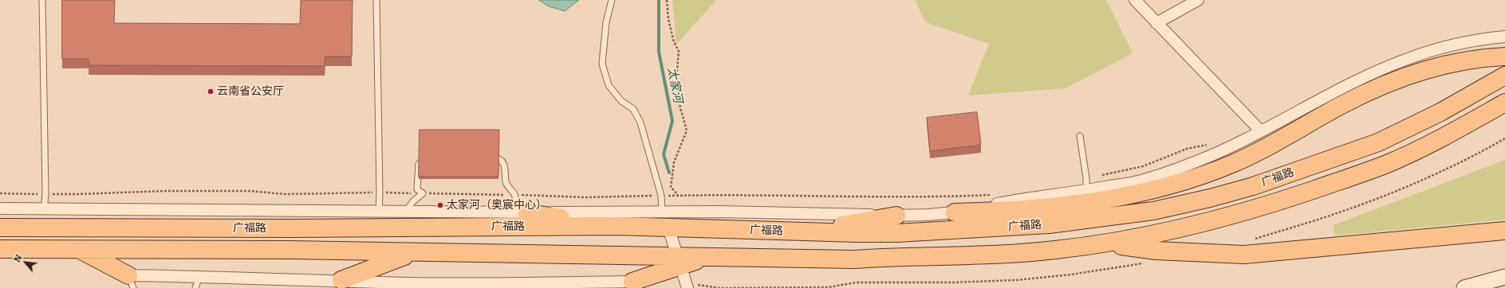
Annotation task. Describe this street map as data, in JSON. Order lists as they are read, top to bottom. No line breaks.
{"streets":{"main road":["广福路"]},"water":["太家河"],"places":["云南省公安厅","太家河（奥宸中心）"],"north":"top left"}
